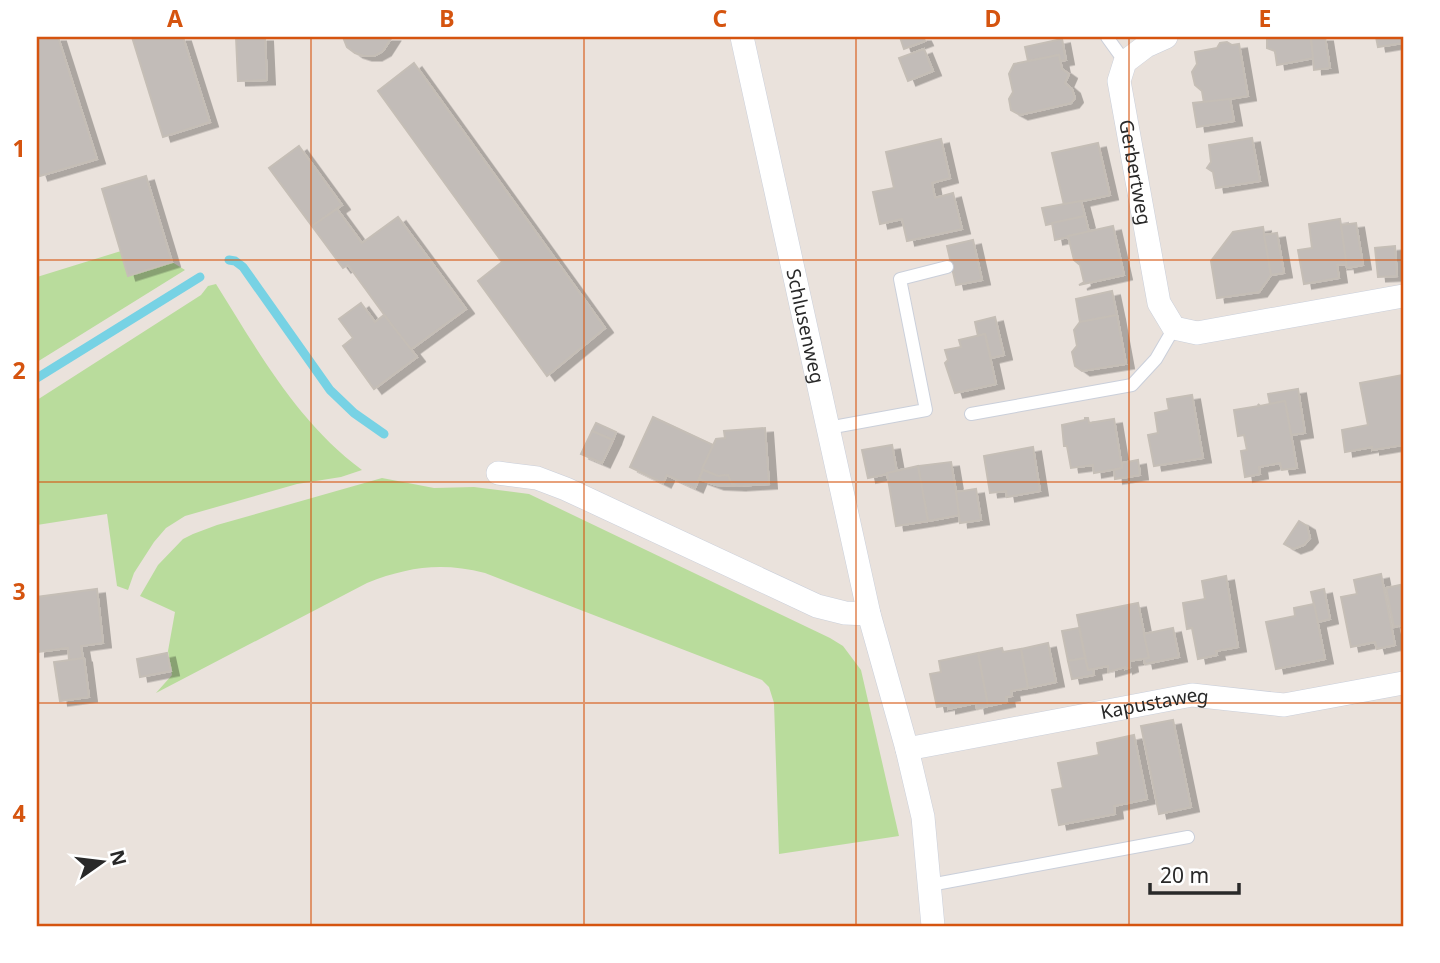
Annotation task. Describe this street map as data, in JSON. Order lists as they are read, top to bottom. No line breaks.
{"streets":{"street":["Gerbertweg","Schlusenweg","Kapustaweg"]},"crossings":[["Schlusenweg","Kapustaweg"]],"scale_bar":"20 m","north":"right","grid":{"columns":["A","B","C","D","E"],"rows":["1","2","3","4"]}}
